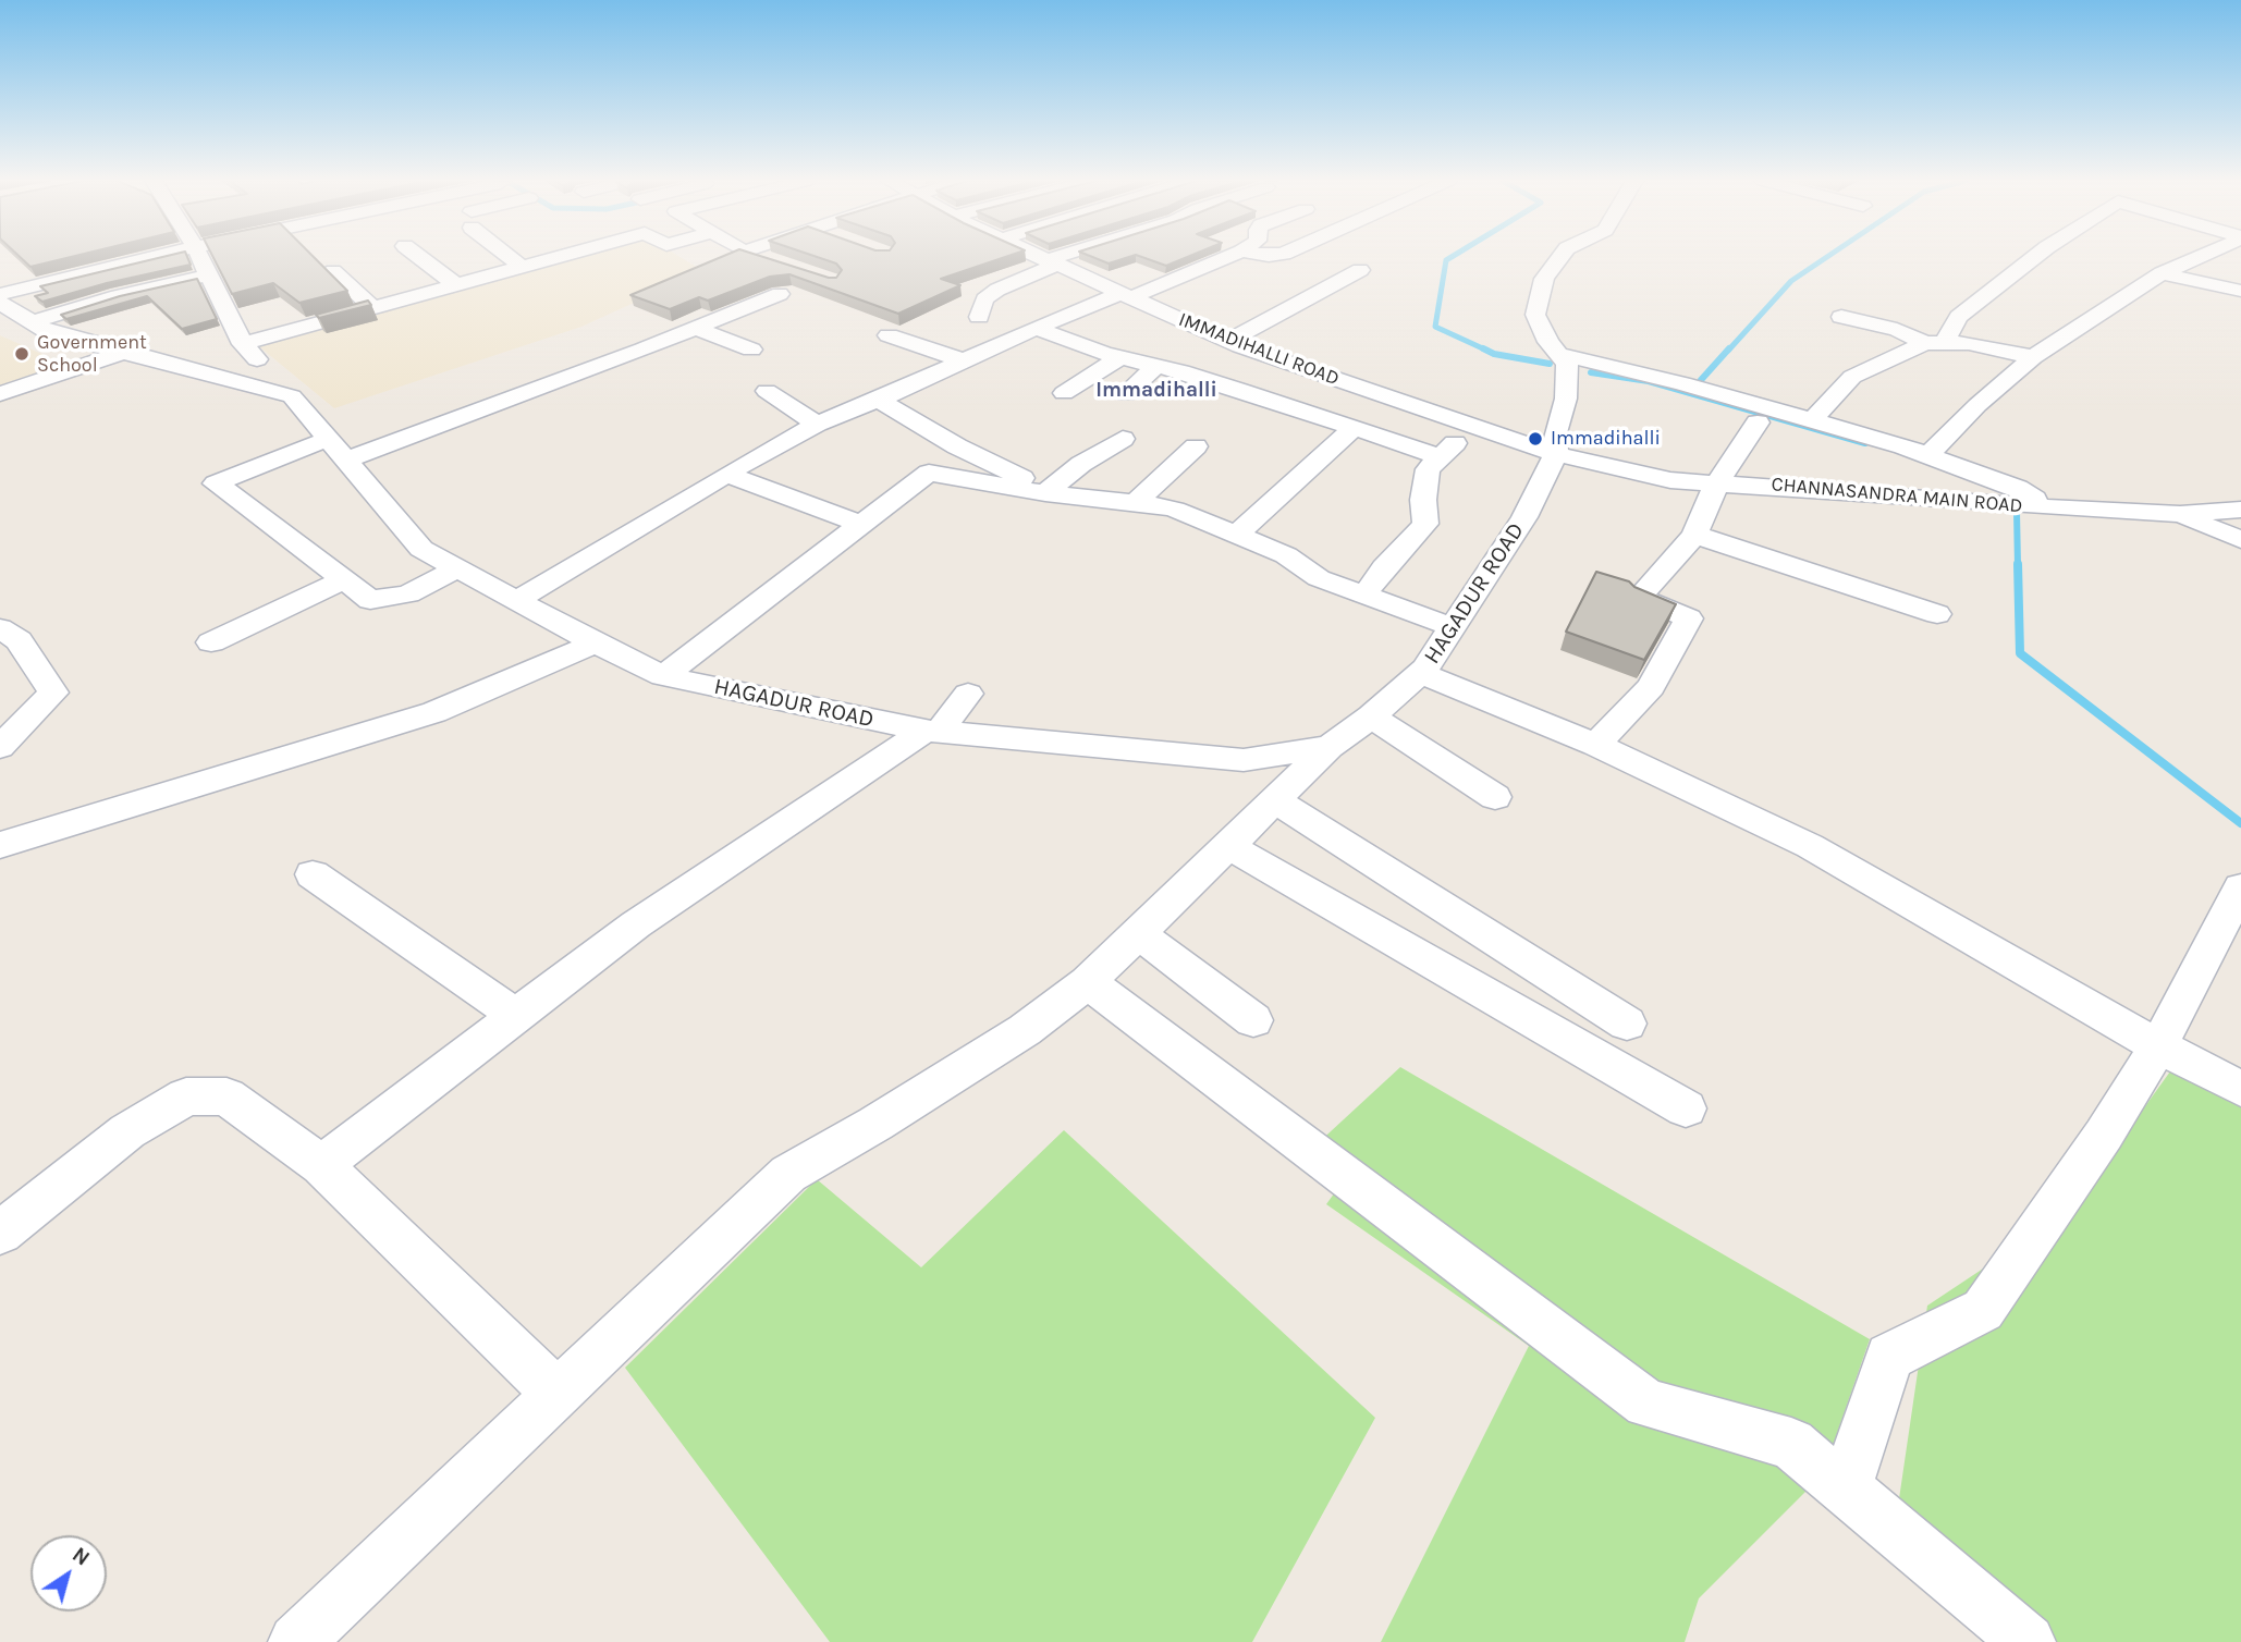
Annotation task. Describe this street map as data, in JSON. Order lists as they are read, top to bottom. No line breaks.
{"streets":{"street":["IMMADIHALLI ROAD","CHANNASANDRA MAIN ROAD","HAGADUR ROAD"]},"crossings":[["IMMADIHALLI ROAD","CHANNASANDRA MAIN ROAD"],["IMMADIHALLI ROAD","HAGADUR ROAD"],["CHANNASANDRA MAIN ROAD","HAGADUR ROAD"]],"districts":["Immadihalli"],"places":["Government School","Immadihalli"],"north":"top right"}
